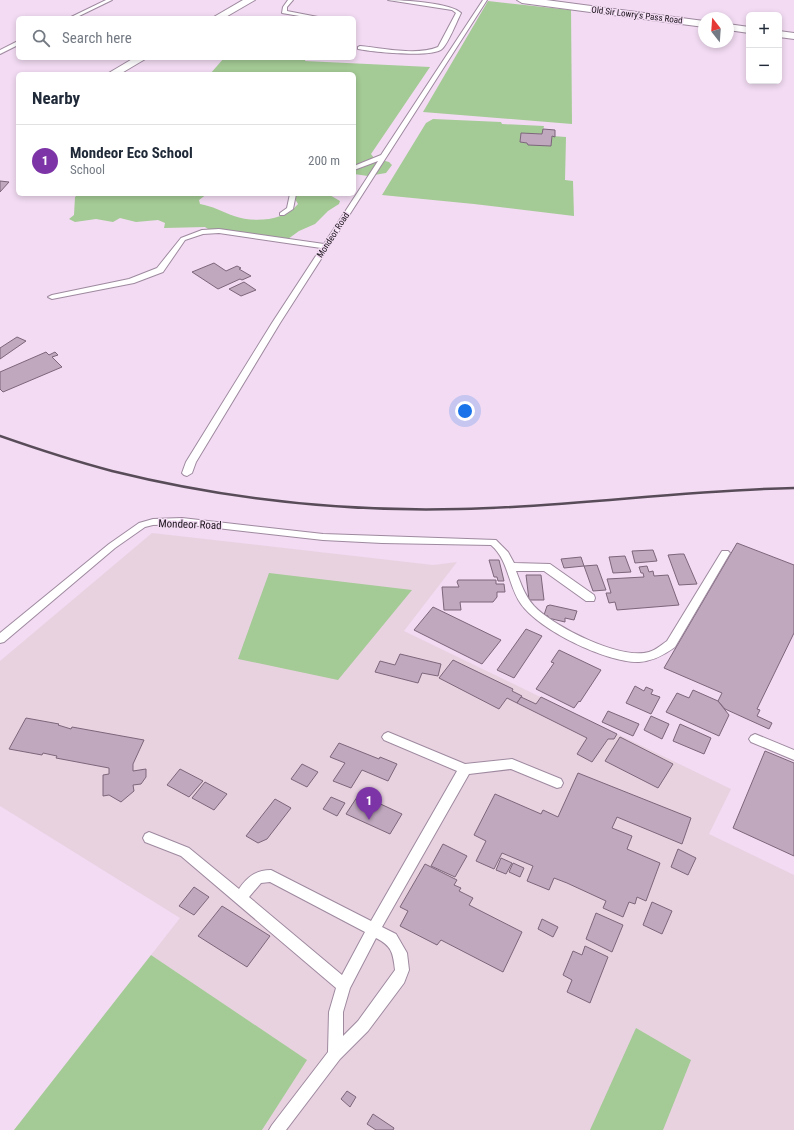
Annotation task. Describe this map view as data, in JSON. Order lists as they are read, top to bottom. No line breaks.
{"streets":{"main road":["Old Sir Lowry's Pass Road"],"lane":["Mondeor Road"]},"north":"top","page":{"map_buttons":["+","−"],"search":"Search here","heading":"Nearby","list":[{"mark":"1","name":"Mondeor Eco School","note":"School","value":"200 m"}],"pins":"1"}}
